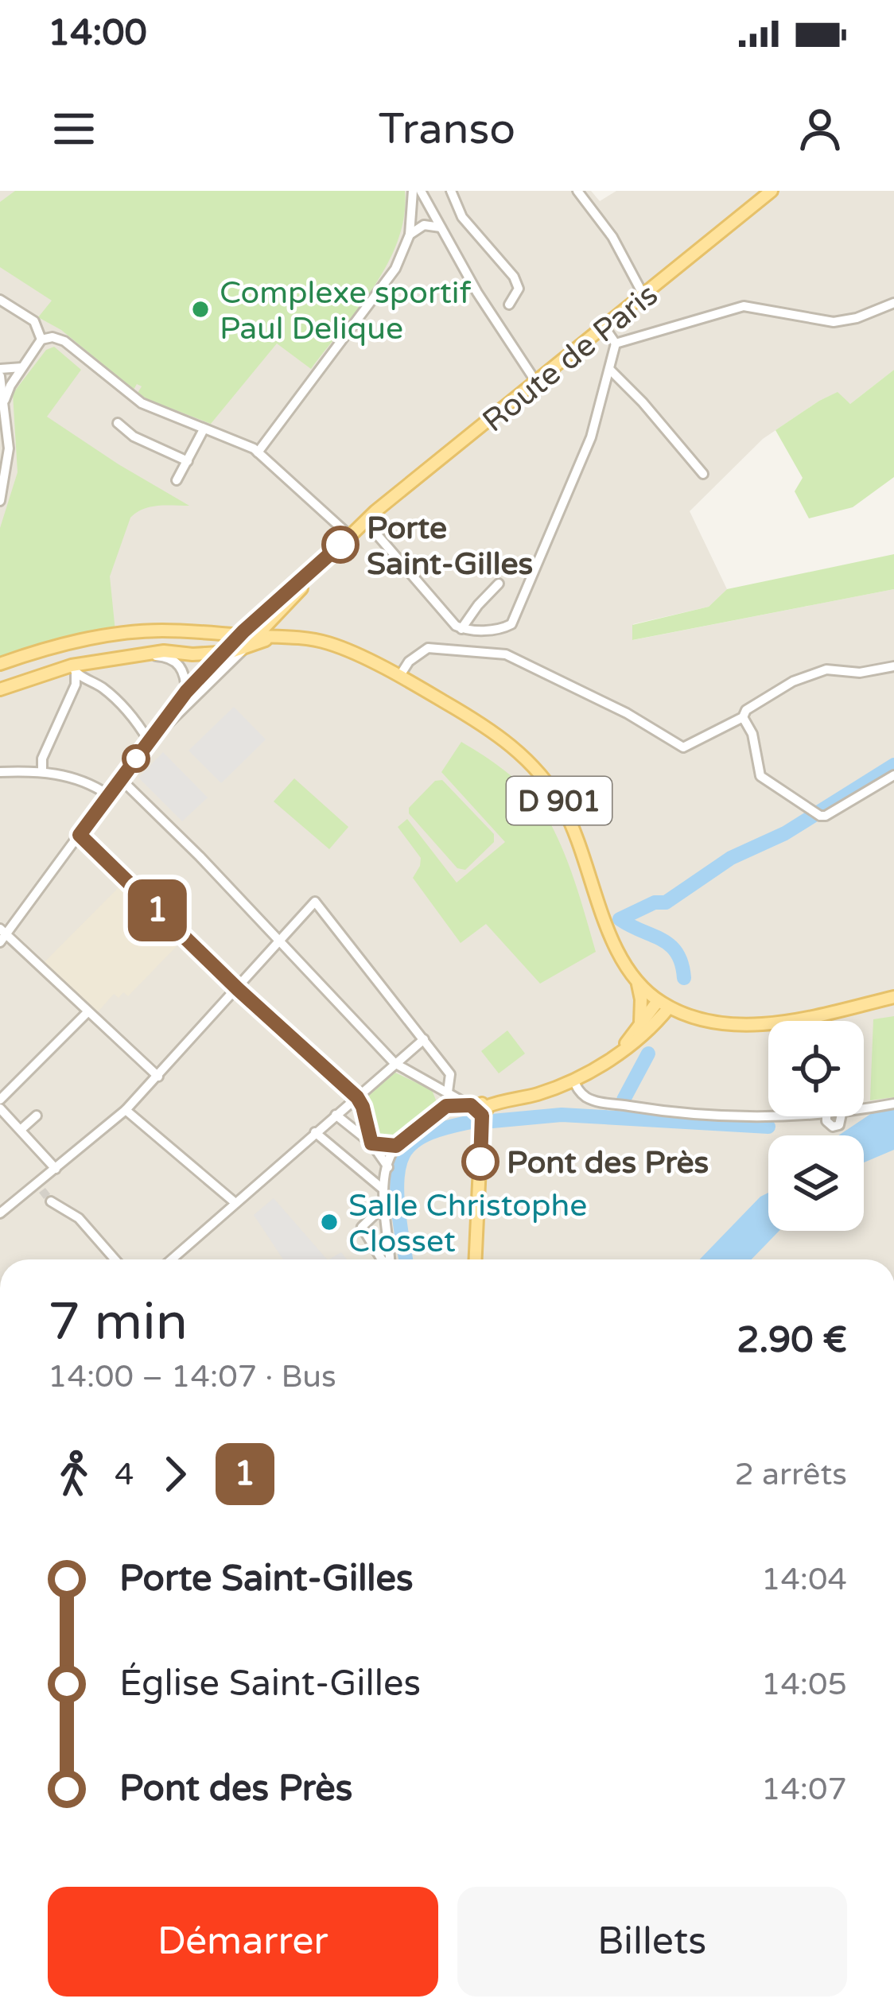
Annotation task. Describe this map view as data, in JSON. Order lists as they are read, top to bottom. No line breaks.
{"streets":{"main road":["Route de Paris","D 901"]},"places":["Complexe sportif Paul Delique","Porte Saint-Gilles","Pont des Près","Salle Christophe Closset"],"lines":["bus line 1"],"page":{"status":"14:00","header":"Transo","on_map":"1","heading":["7 min","14:00 – 14:07 · Bus","2.90 €"],"legs":["4","1","2 arrêts"],"list":[{"name":"Porte Saint-Gilles","value":"14:04"},{"name":"Église Saint-Gilles","value":"14:05"},{"name":"Pont des Près","value":"14:07"}],"buttons":["Démarrer","Billets"]}}
